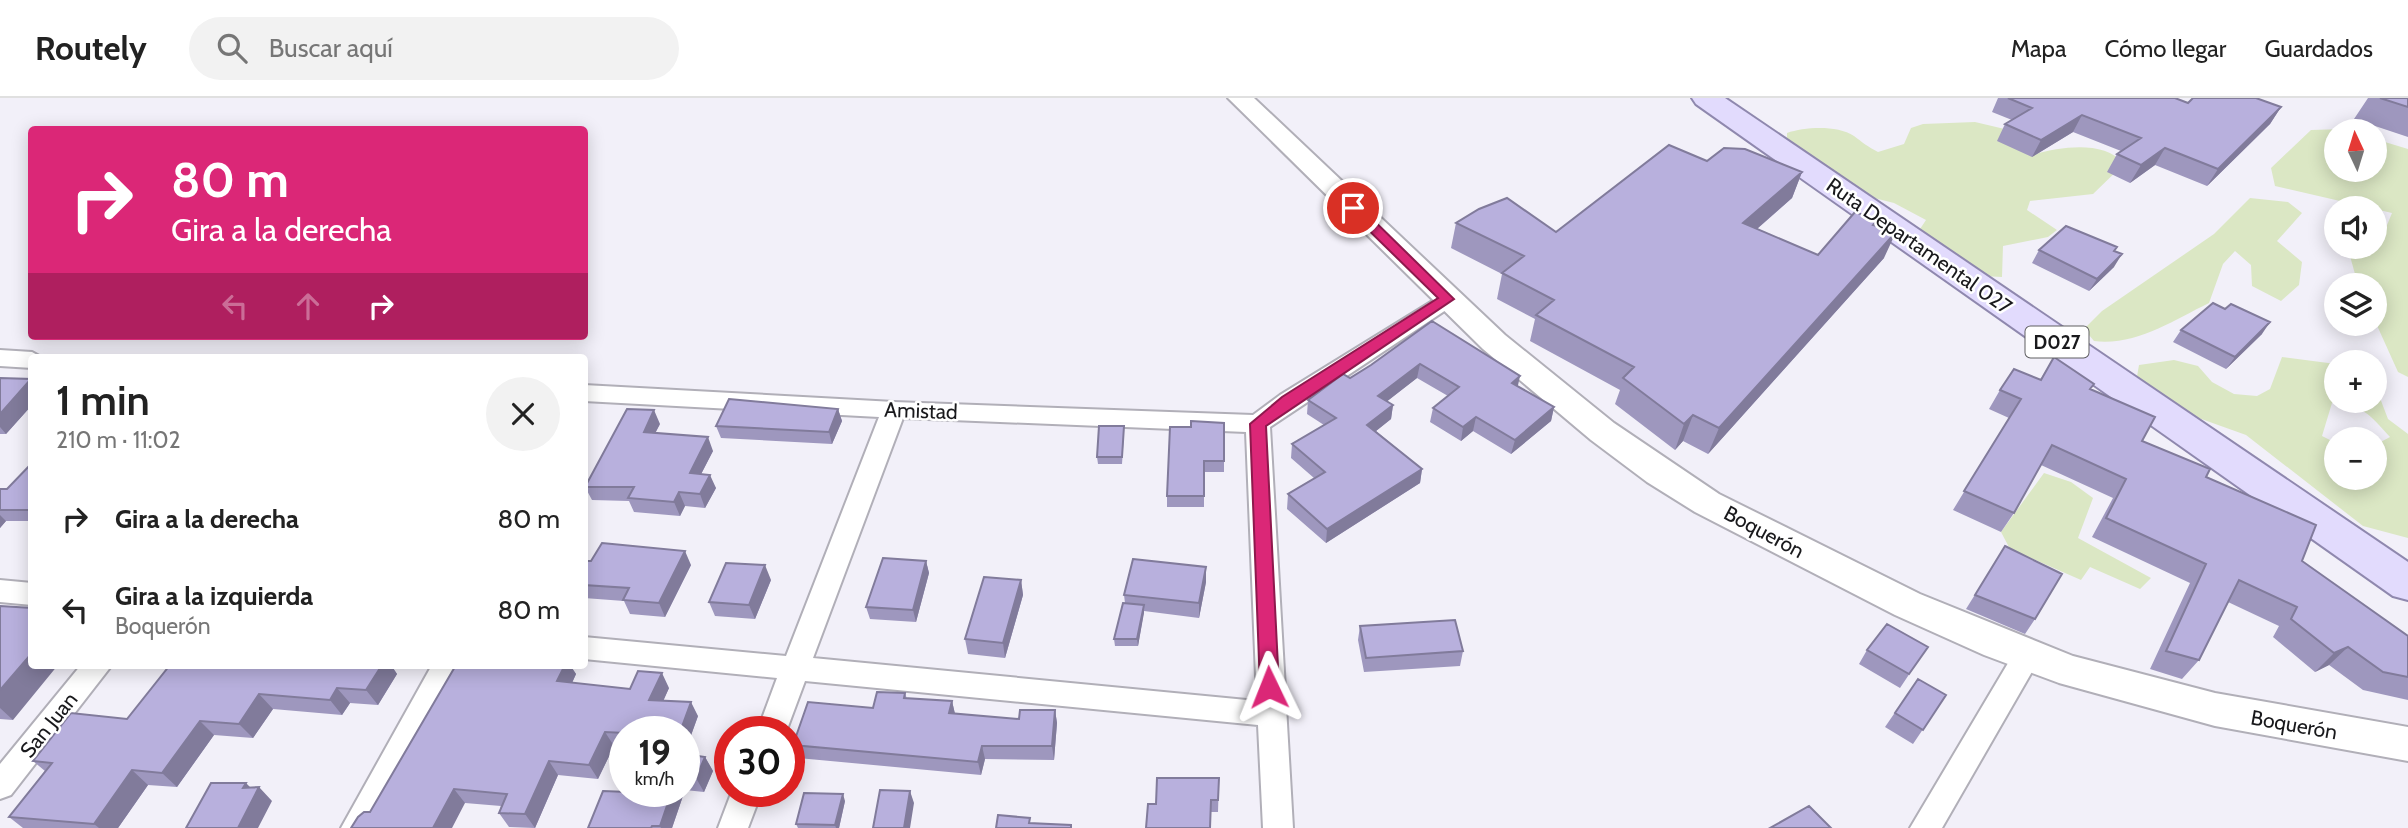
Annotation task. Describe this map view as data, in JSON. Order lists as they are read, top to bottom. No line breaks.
{"streets":{"main road":["Ruta Departamental 027","D027"],"street":["Amistad","Boquerón","San Juan"]},"north":"top","page":{"header":"Routely","search":"Buscar aquí","nav":["Mapa","Cómo llegar","Guardados"],"map_buttons":["+","−"],"turn":["80 m","Gira a la derecha"],"heading":["1 min","210 m · 11:02"],"list":[{"name":"Gira a la derecha","value":"80 m"},{"name":"Gira a la izquierda","note":"Boquerón","value":"80 m"}],"speed":"19 km/h","limit":"30"}}
